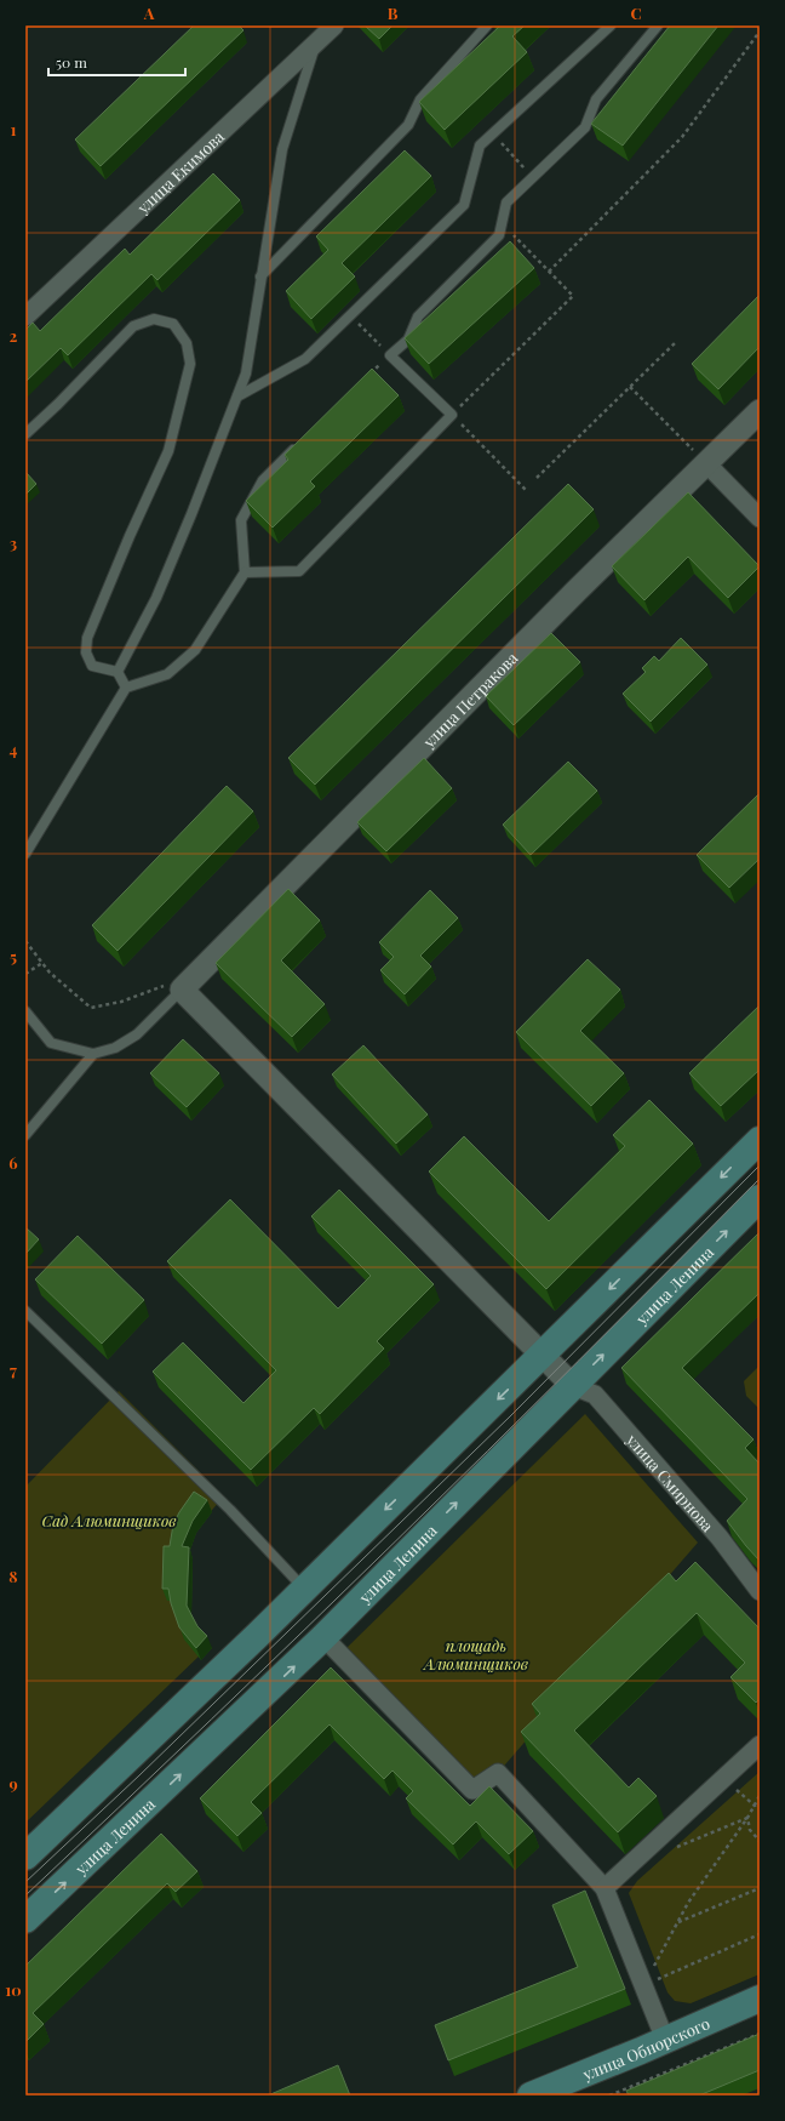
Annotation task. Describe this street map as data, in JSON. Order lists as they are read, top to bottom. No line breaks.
{"streets":{"main road":["улица Ленина","улица Обнорского"],"street":["улица Екимова","улица Петракова","улица Смирнова"]},"crossings":[["улица Ленина","улица Смирнова"]],"parks":["Сад Алюминщиков","площадь Алюминщиков"],"scale_bar":"50 m","grid":{"columns":["A","B","C"],"rows":["1","2","3","4","5","6","7","8","9","10"]}}
